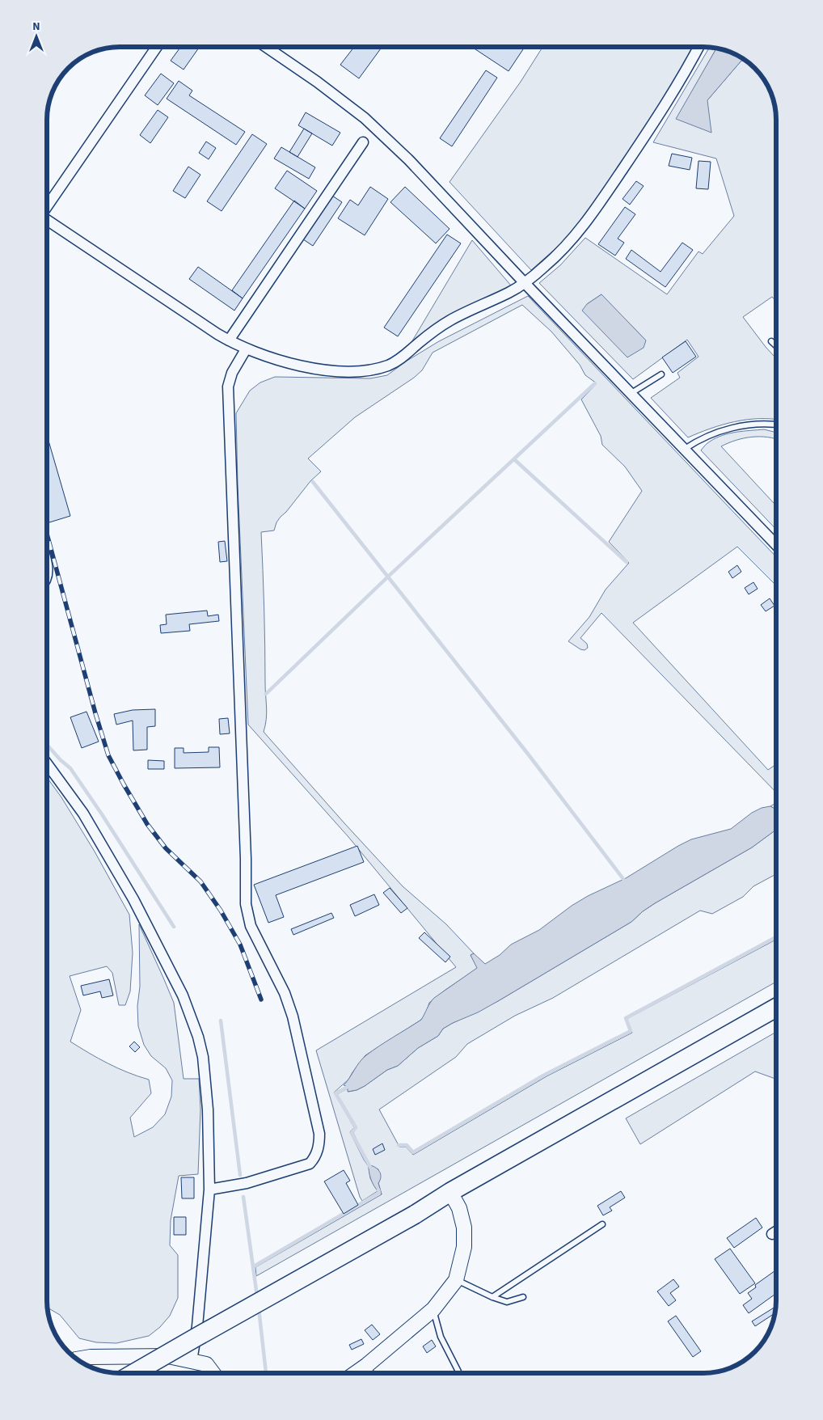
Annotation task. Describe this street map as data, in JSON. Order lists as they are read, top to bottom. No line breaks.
{"north":"top"}
